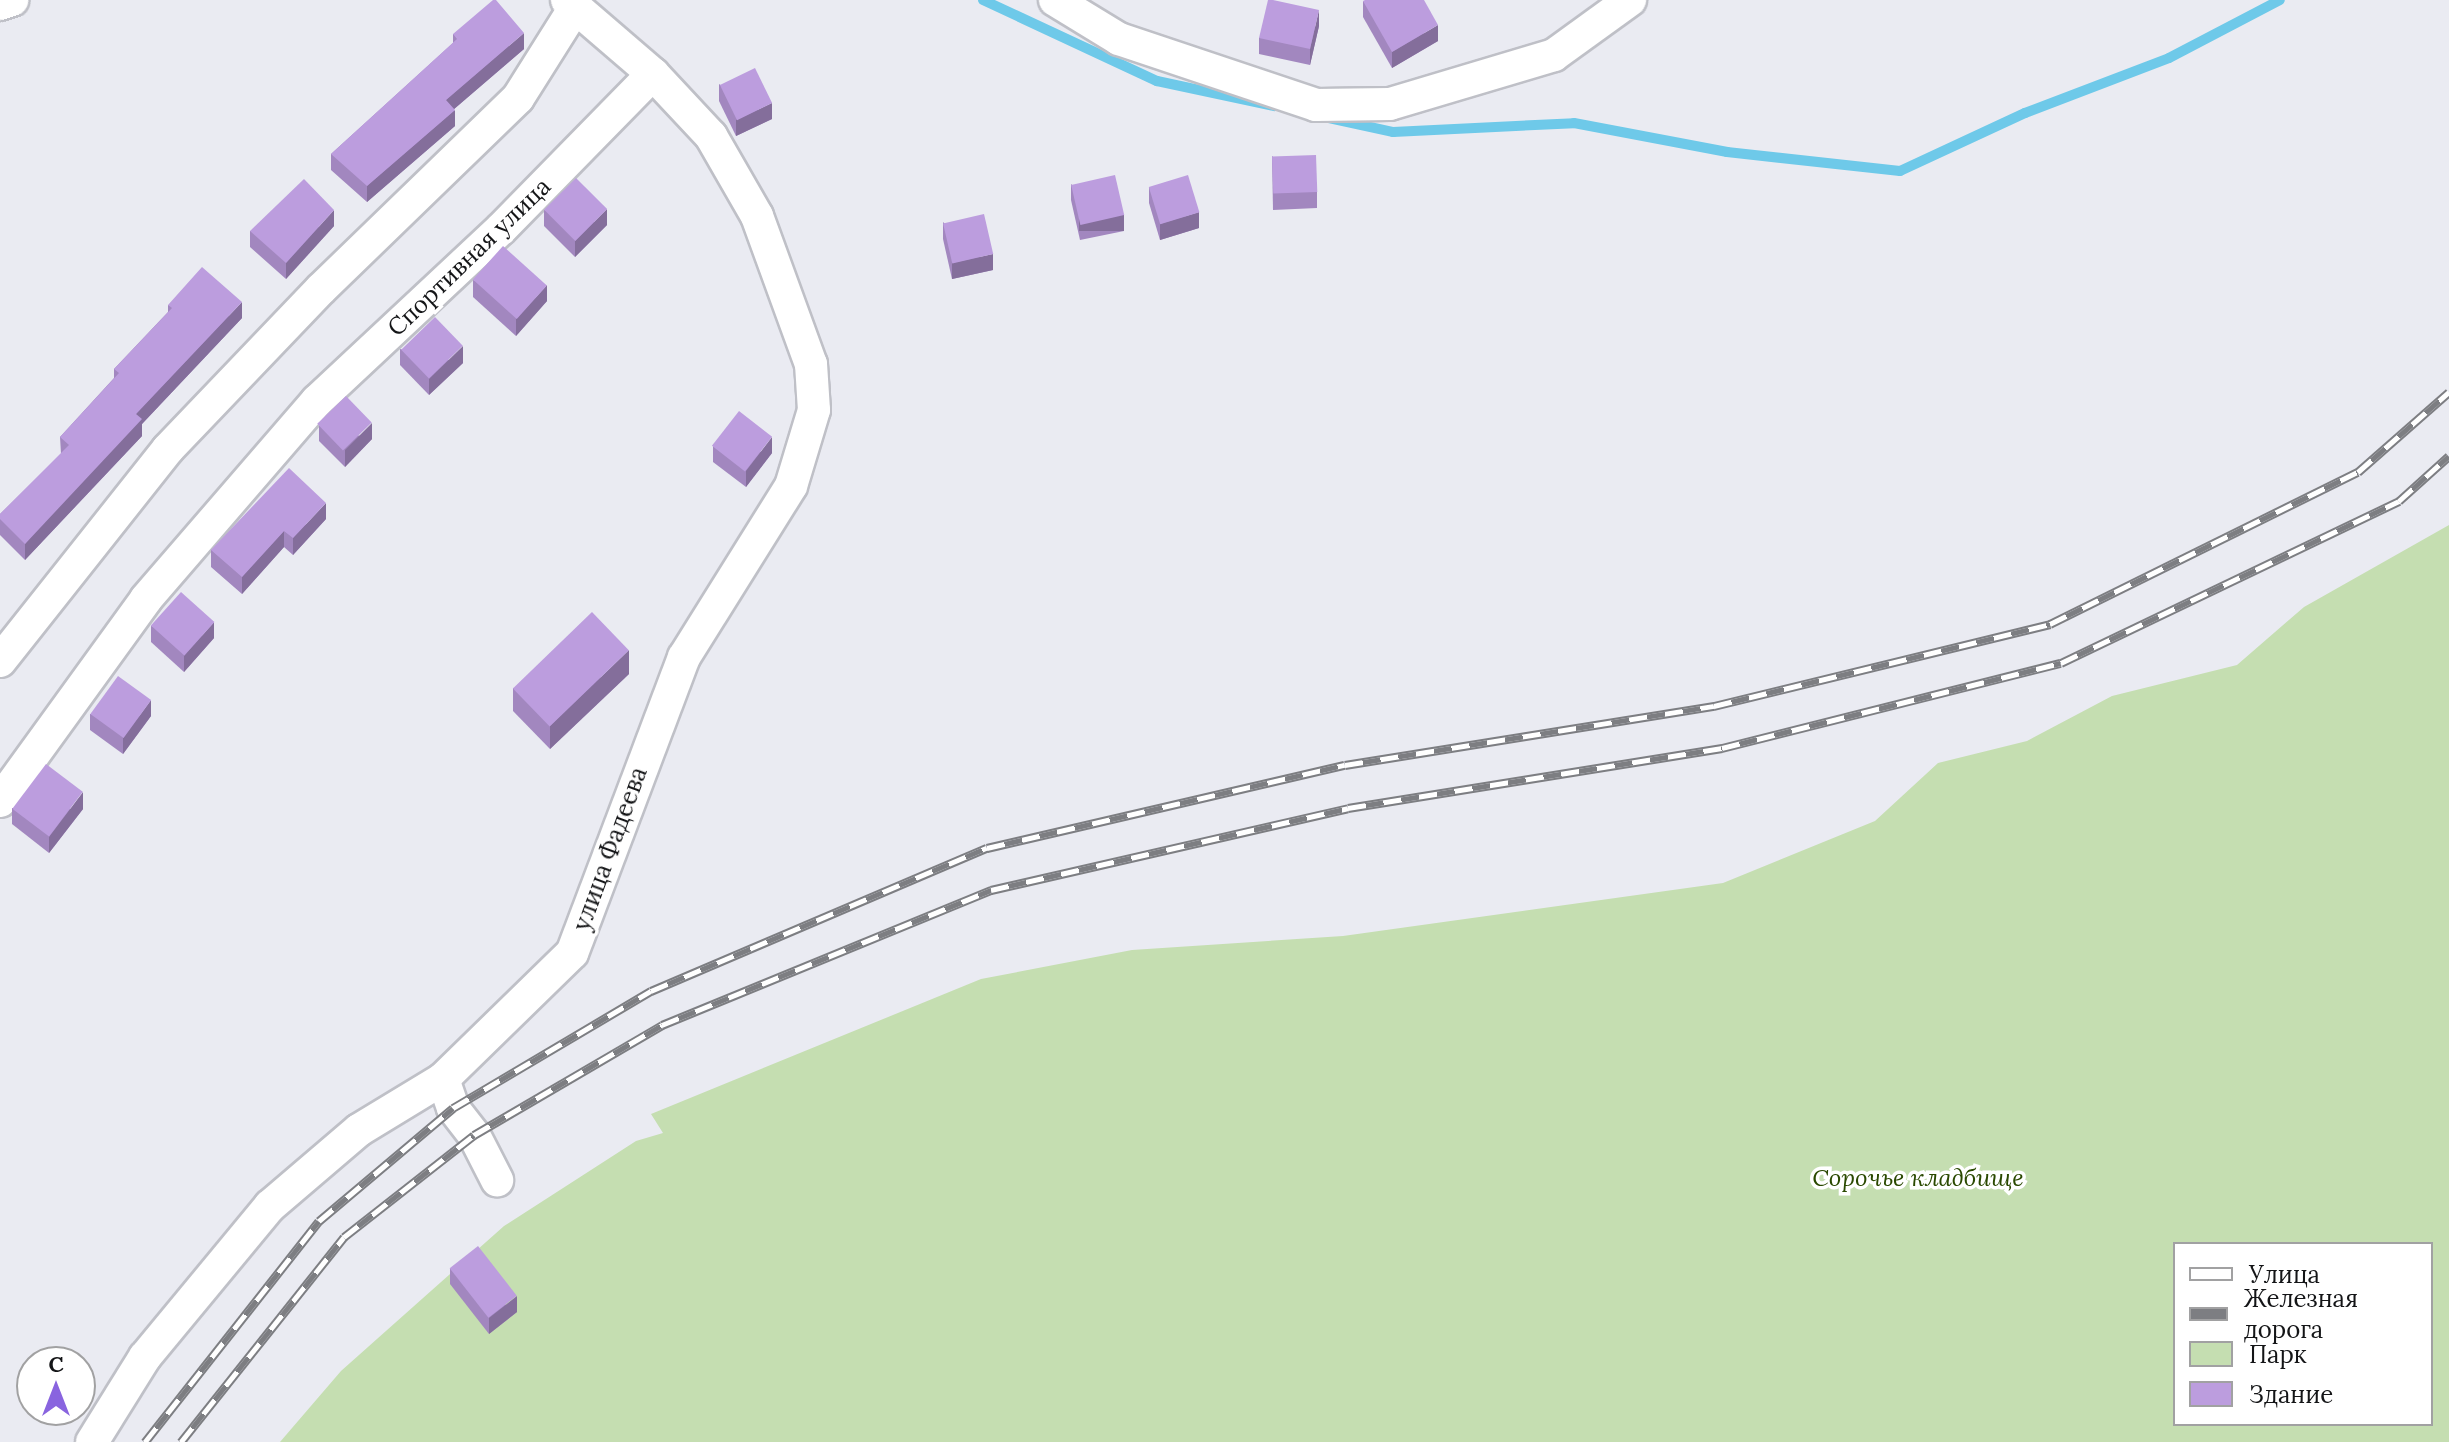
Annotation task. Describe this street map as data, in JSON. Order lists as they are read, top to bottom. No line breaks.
{"streets":{"street":["Спортивная улица","улица Фадеева"]},"crossings":[["Спортивная улица","улица Фадеева"]],"parks":["Сорочье кладбище"],"legend":["Улица","Железная дорога","Парк","Здание"],"north":"top"}
